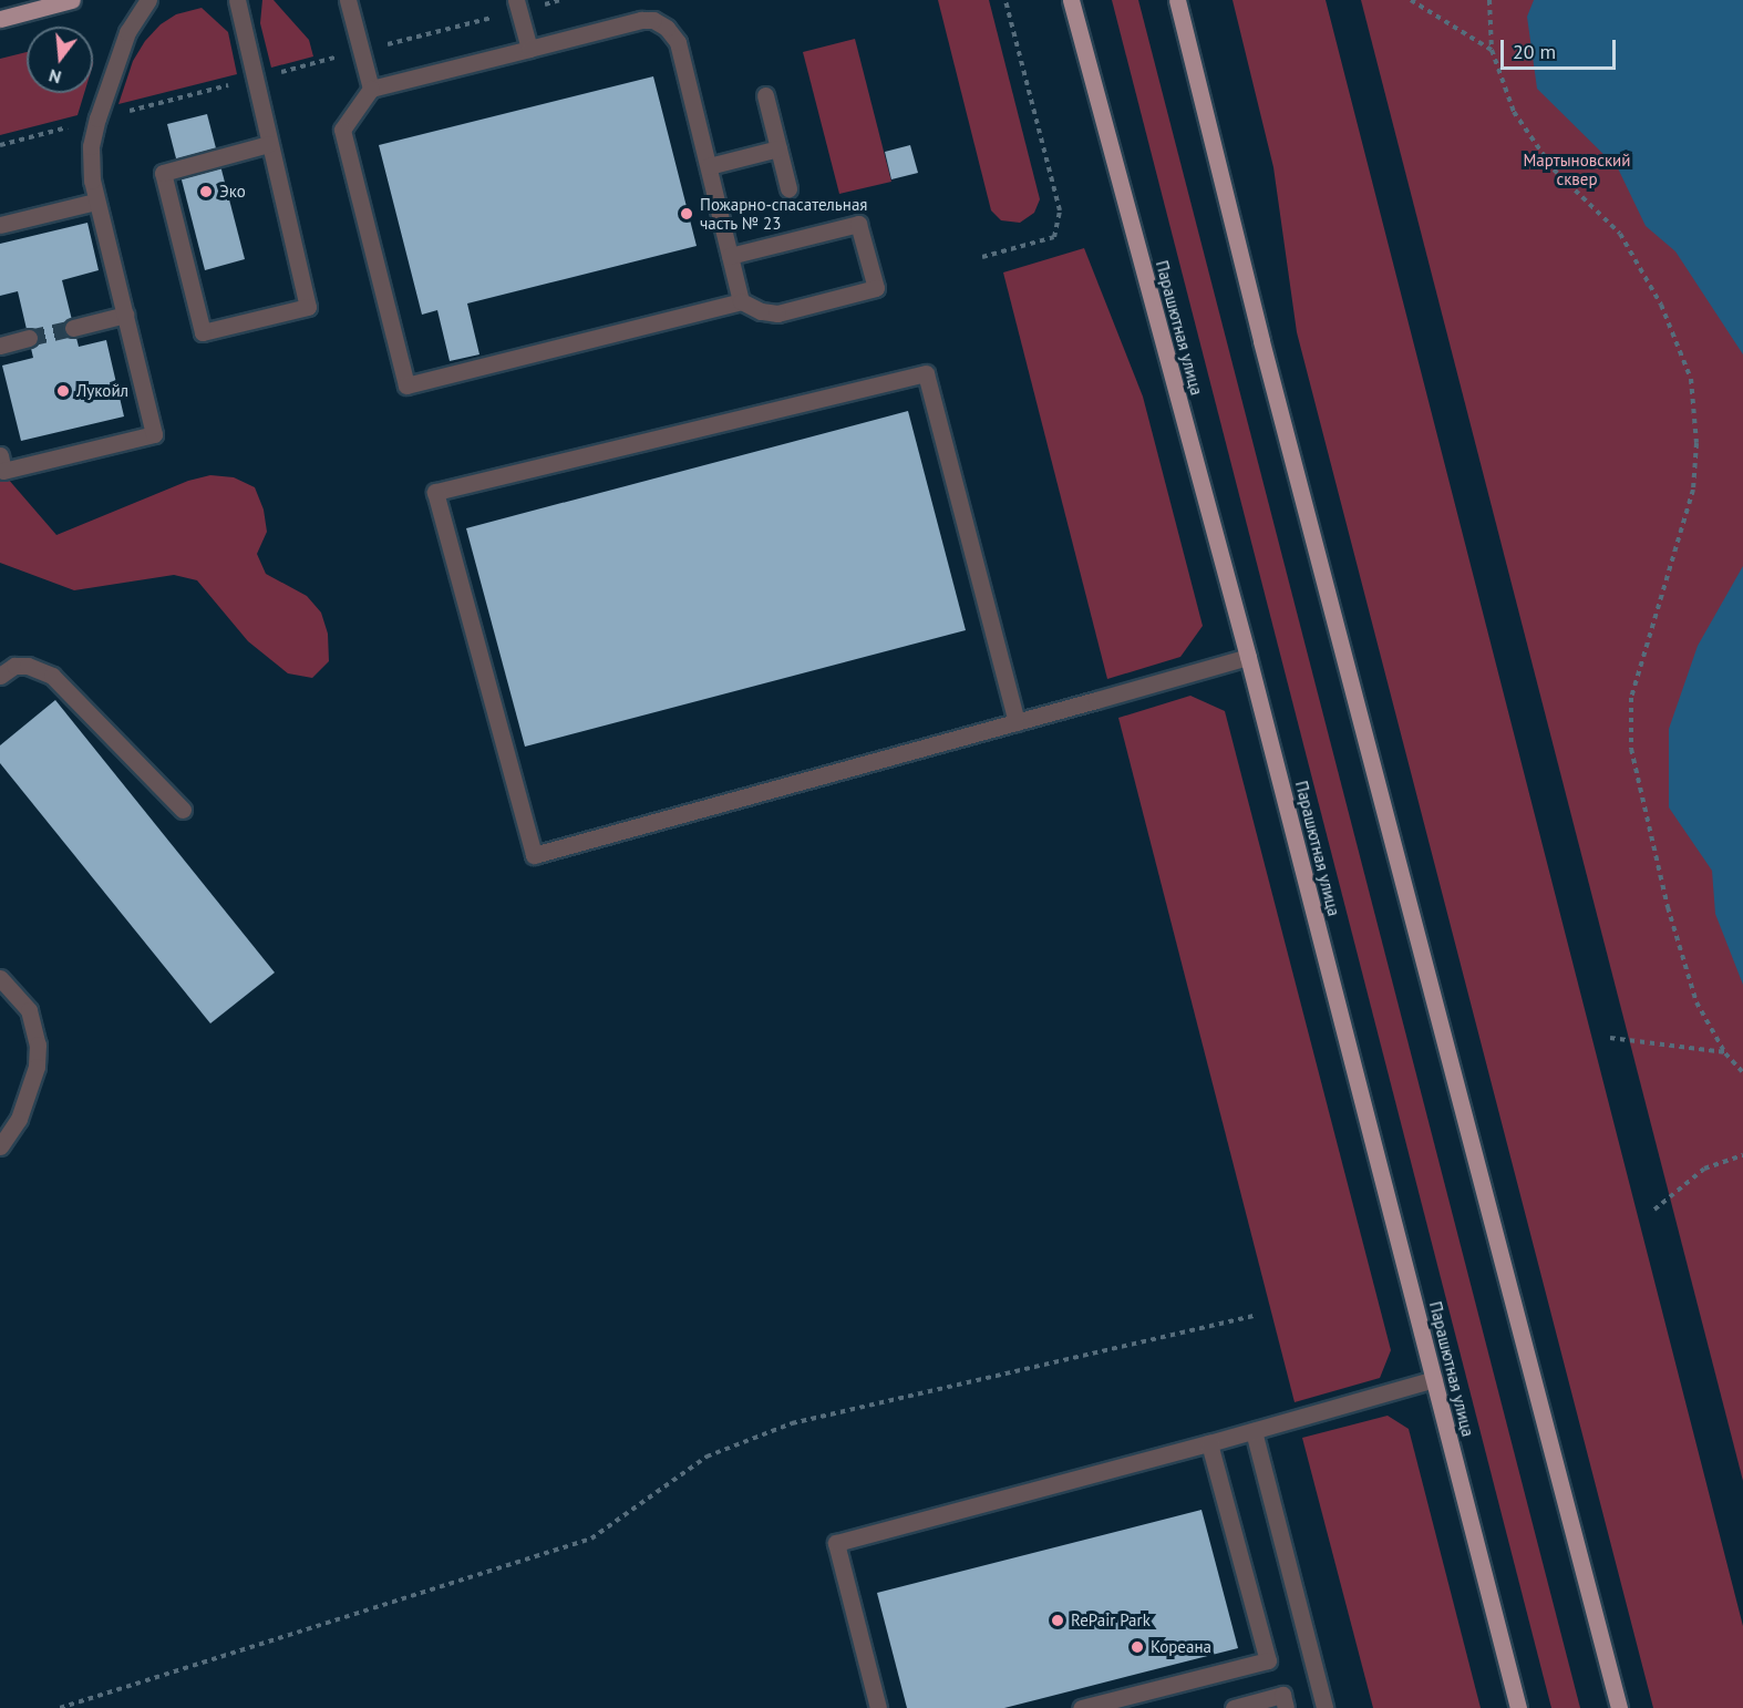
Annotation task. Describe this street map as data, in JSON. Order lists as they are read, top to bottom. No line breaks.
{"streets":{"main road":["Парашютная улица"]},"parks":["Мартыновский сквер"],"places":["Эко","Пожарно-спасательная часть № 23","Лукойл","RePair Park","Кореана"],"scale_bar":"20 m","north":"bottom"}
